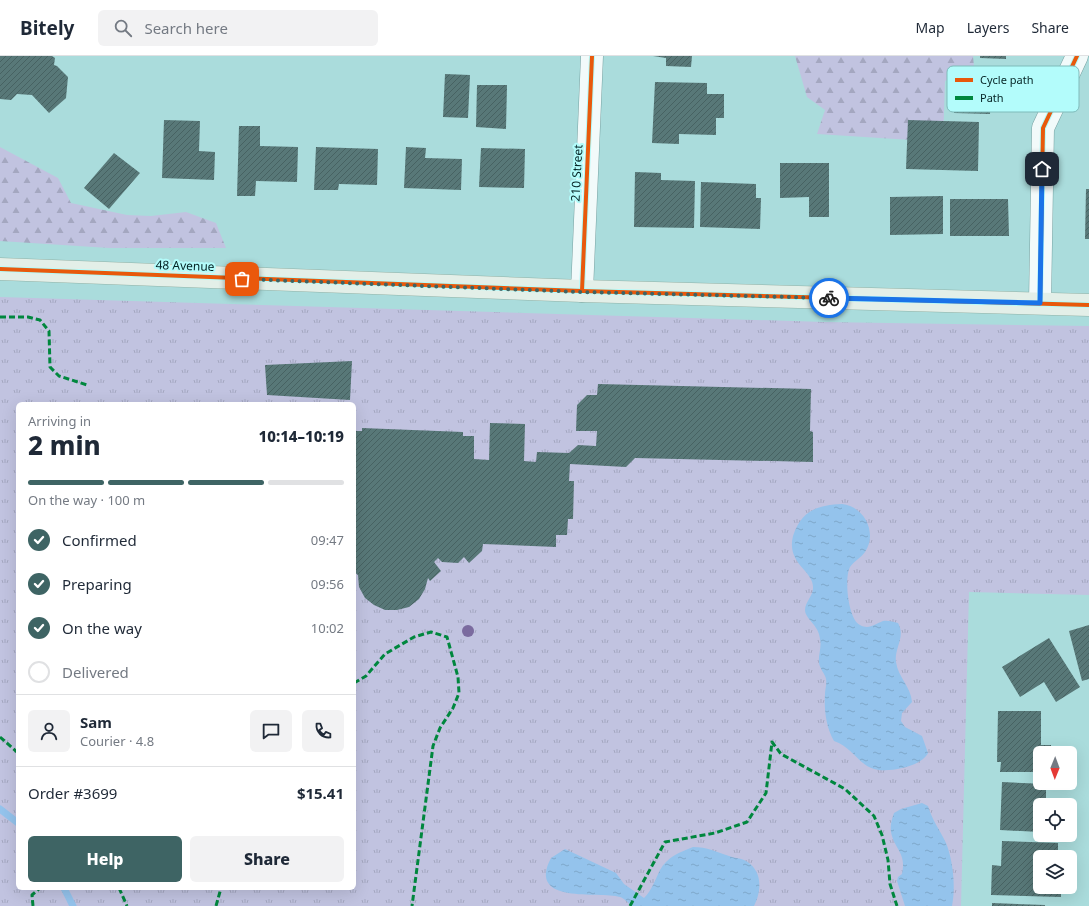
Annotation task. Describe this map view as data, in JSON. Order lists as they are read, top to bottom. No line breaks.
{"streets":{"main road":["48 Avenue"],"street":["210 Street"]},"crossings":[["210 Street","48 Avenue"]],"legend":["Cycle path","Path"],"north":"bottom","page":{"header":"Bitely","search":"Search here","nav":["Map","Layers","Share"],"heading":["2 min","Arriving in","10:14–10:19"],"panel":["Sam","Courier · 4.8","Order #3699","$15.41"],"bar":"On the way · 100 m","list":[["Confirmed","09:47"],["Preparing","09:56"],["On the way","10:02"],"Delivered"],"buttons":["Help","Share"]}}
